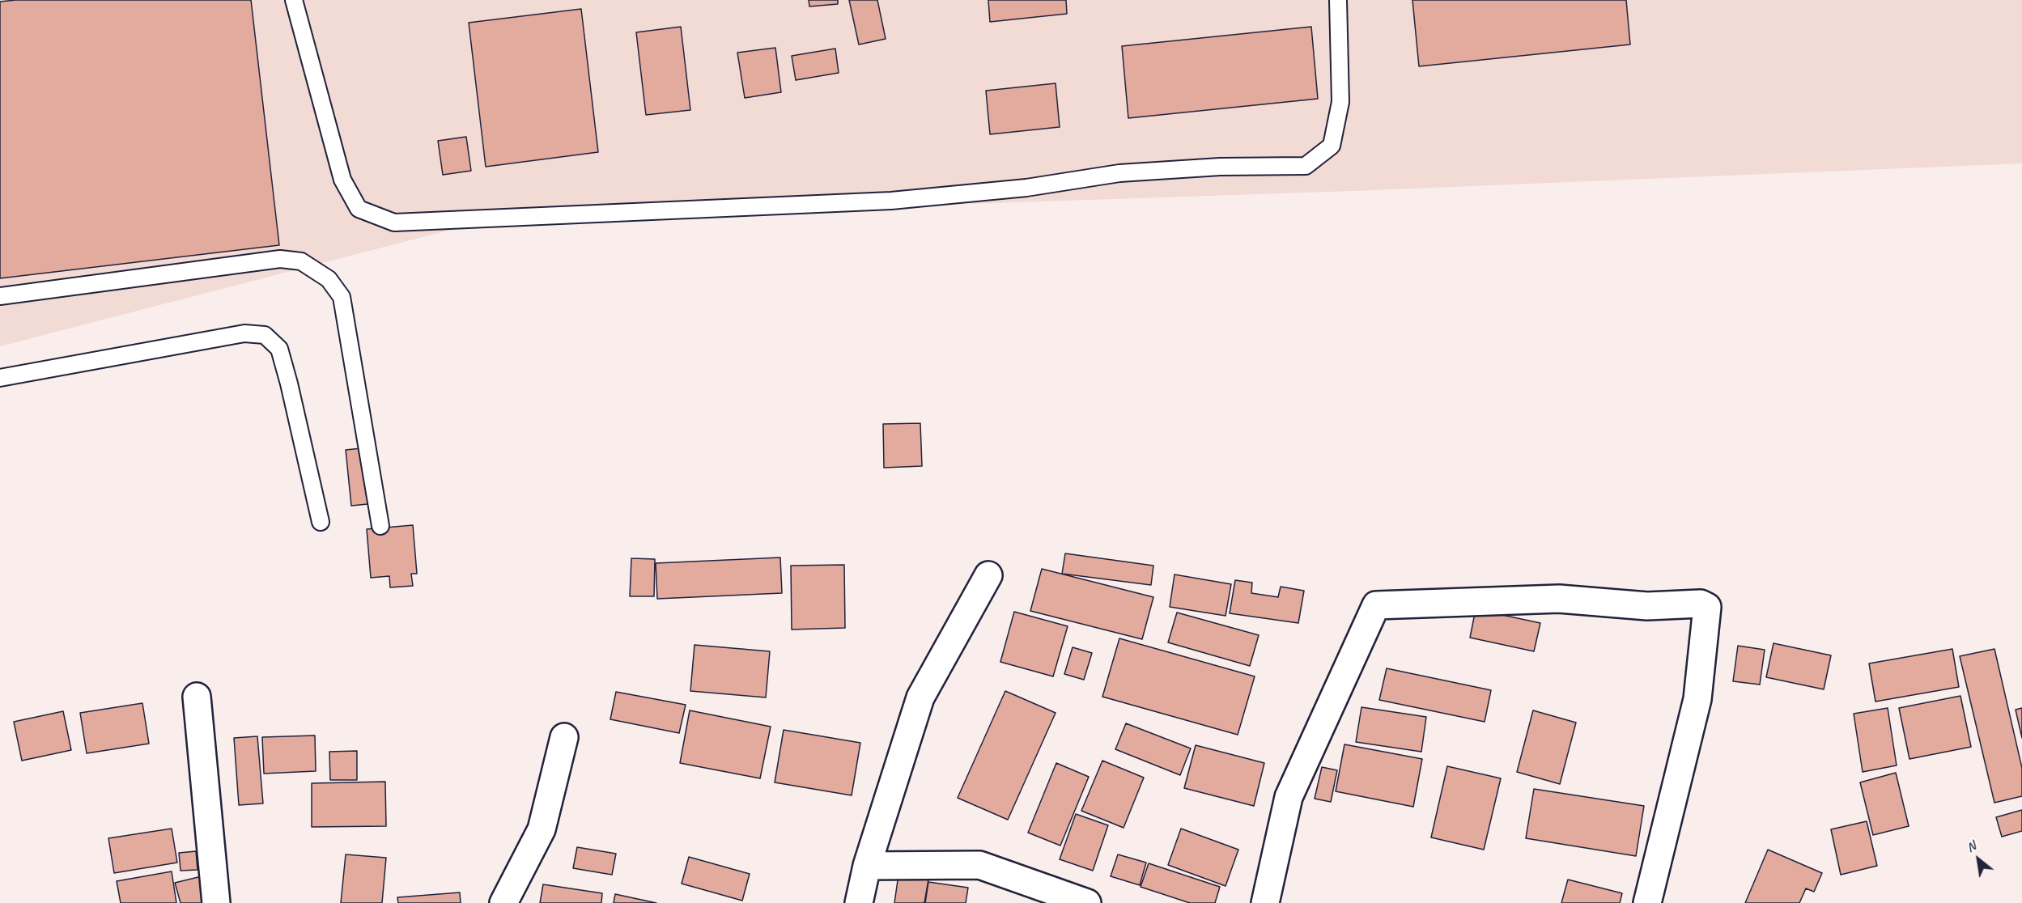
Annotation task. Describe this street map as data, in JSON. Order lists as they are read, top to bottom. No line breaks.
{"north":"top left"}
